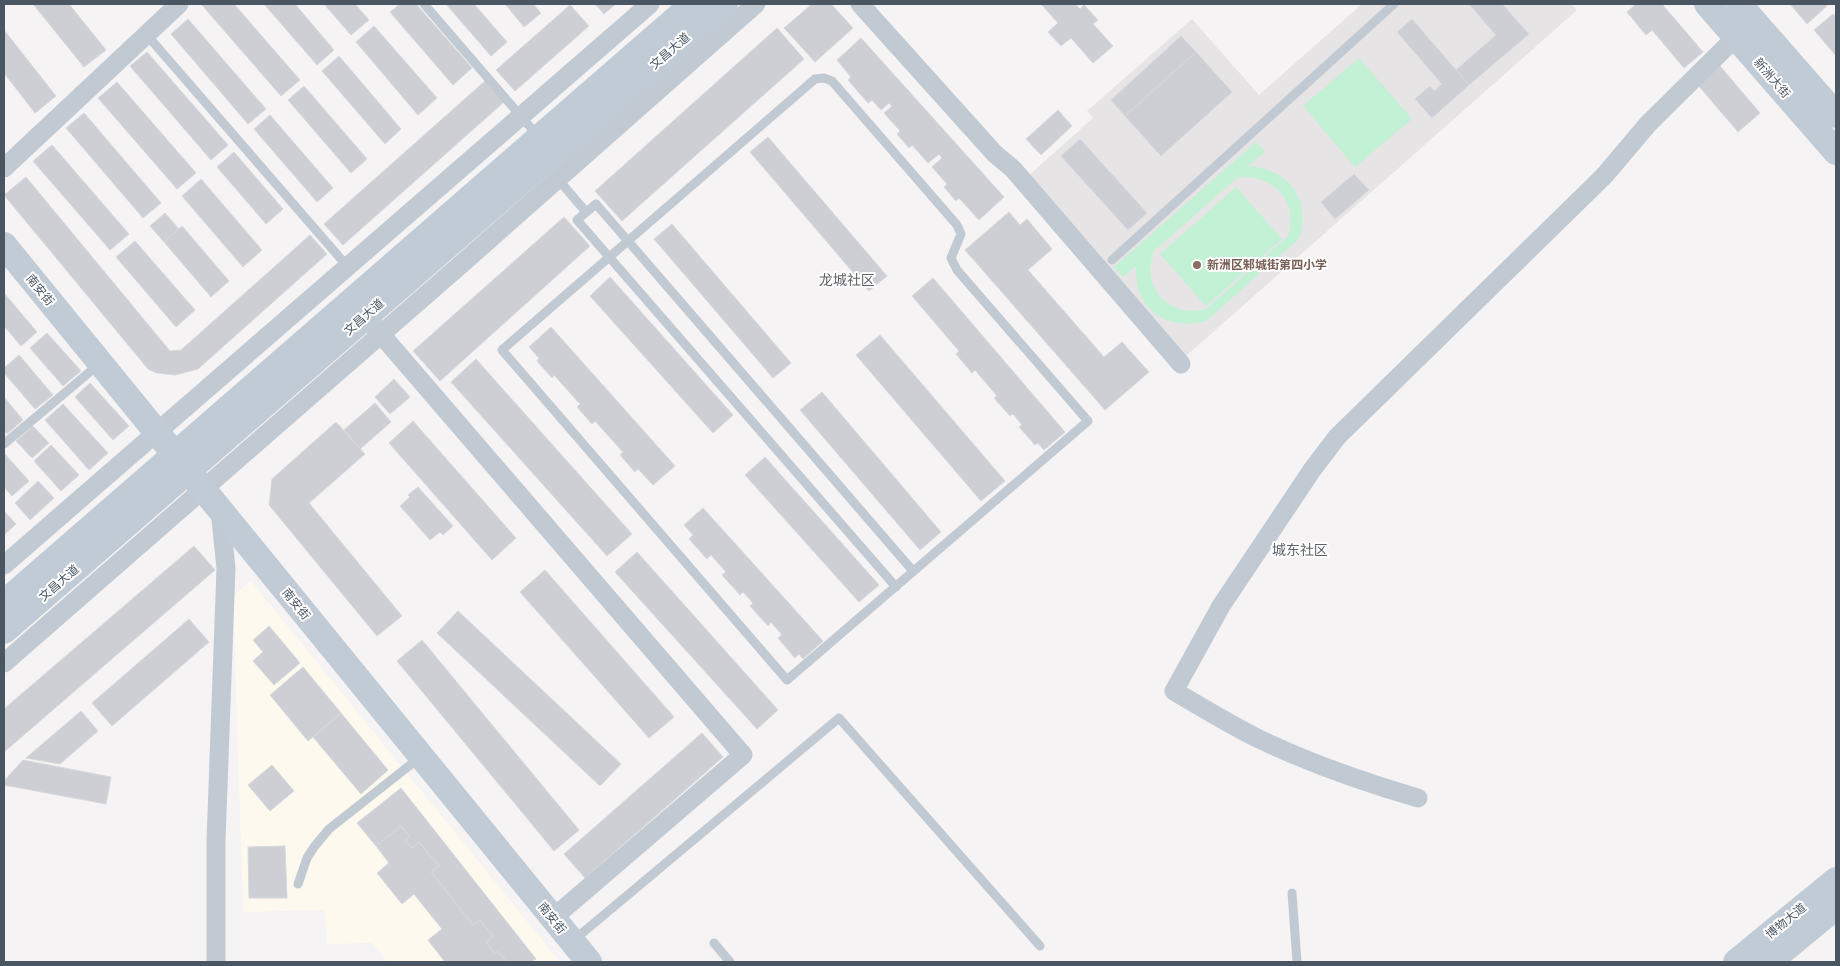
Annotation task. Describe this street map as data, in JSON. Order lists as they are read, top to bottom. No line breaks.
{"streets":{"main road":["文昌大道","新洲大街","南安街","博物大道"]},"crossings":[["文昌大道","南安街"]],"districts":["龙城社区","城东社区"],"places":["新洲区邾城街第四小学"]}
